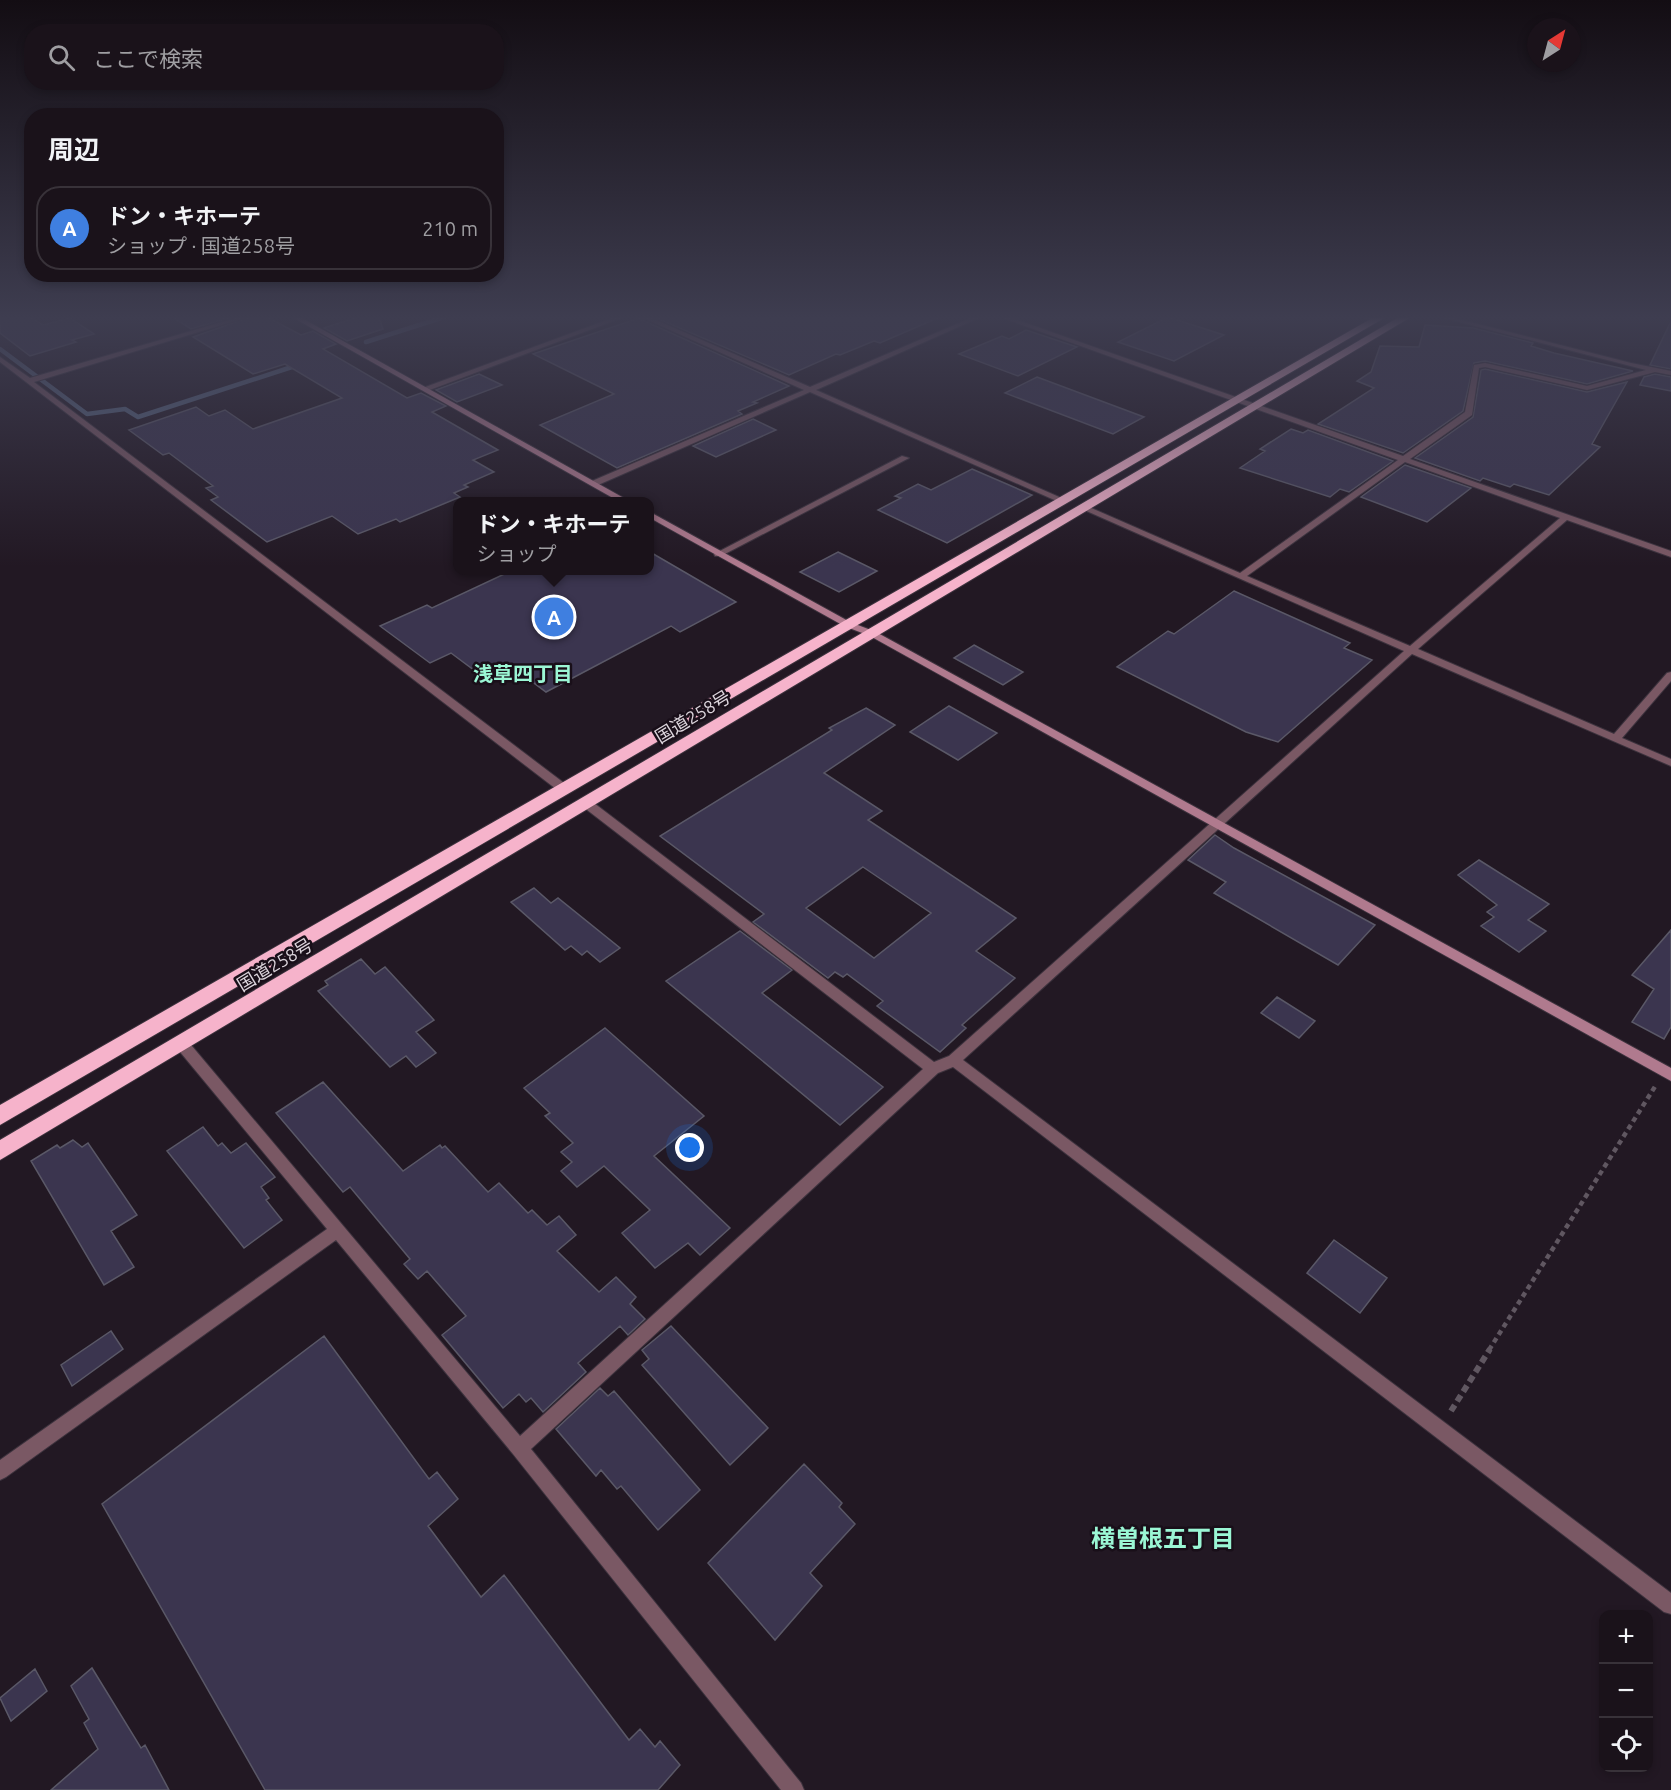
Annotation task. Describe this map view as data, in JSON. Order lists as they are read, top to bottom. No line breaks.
{"streets":{"highway":["国道258号"]},"districts":["浅草四丁目","横曽根五丁目"],"north":"top right","page":{"search":"ここで検索","heading":"周辺","list":[{"mark":"A","name":"ドン・キホーテ","note":"ショップ · 国道258号","value":"210 m"}],"popup":["ドン・キホーテ","ショップ"],"pins":"A","map_buttons":["+","−"]}}
